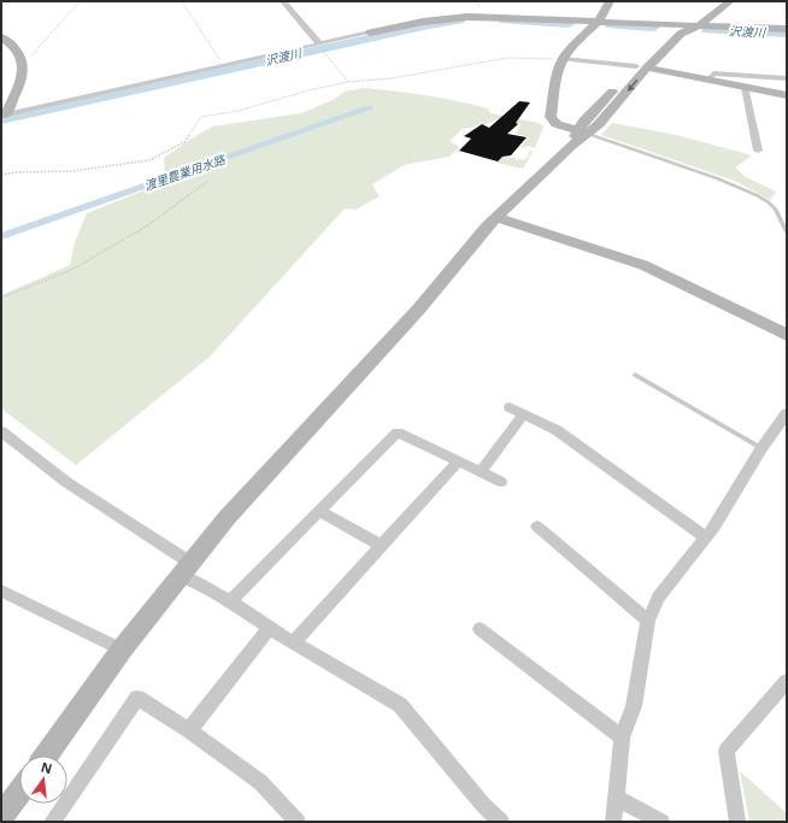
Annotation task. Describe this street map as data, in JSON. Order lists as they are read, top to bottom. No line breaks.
{"water":["沢渡川","渡里農業用水路"],"north":"top"}
